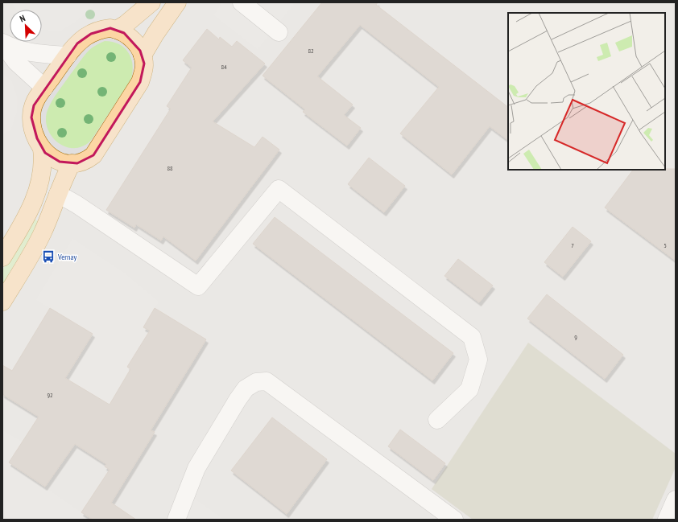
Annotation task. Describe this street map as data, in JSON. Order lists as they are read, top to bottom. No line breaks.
{"places":{"bus stop":["Vernay"]},"house_numbers":["82","84","88","7","5","9","92"],"north":"top left"}
